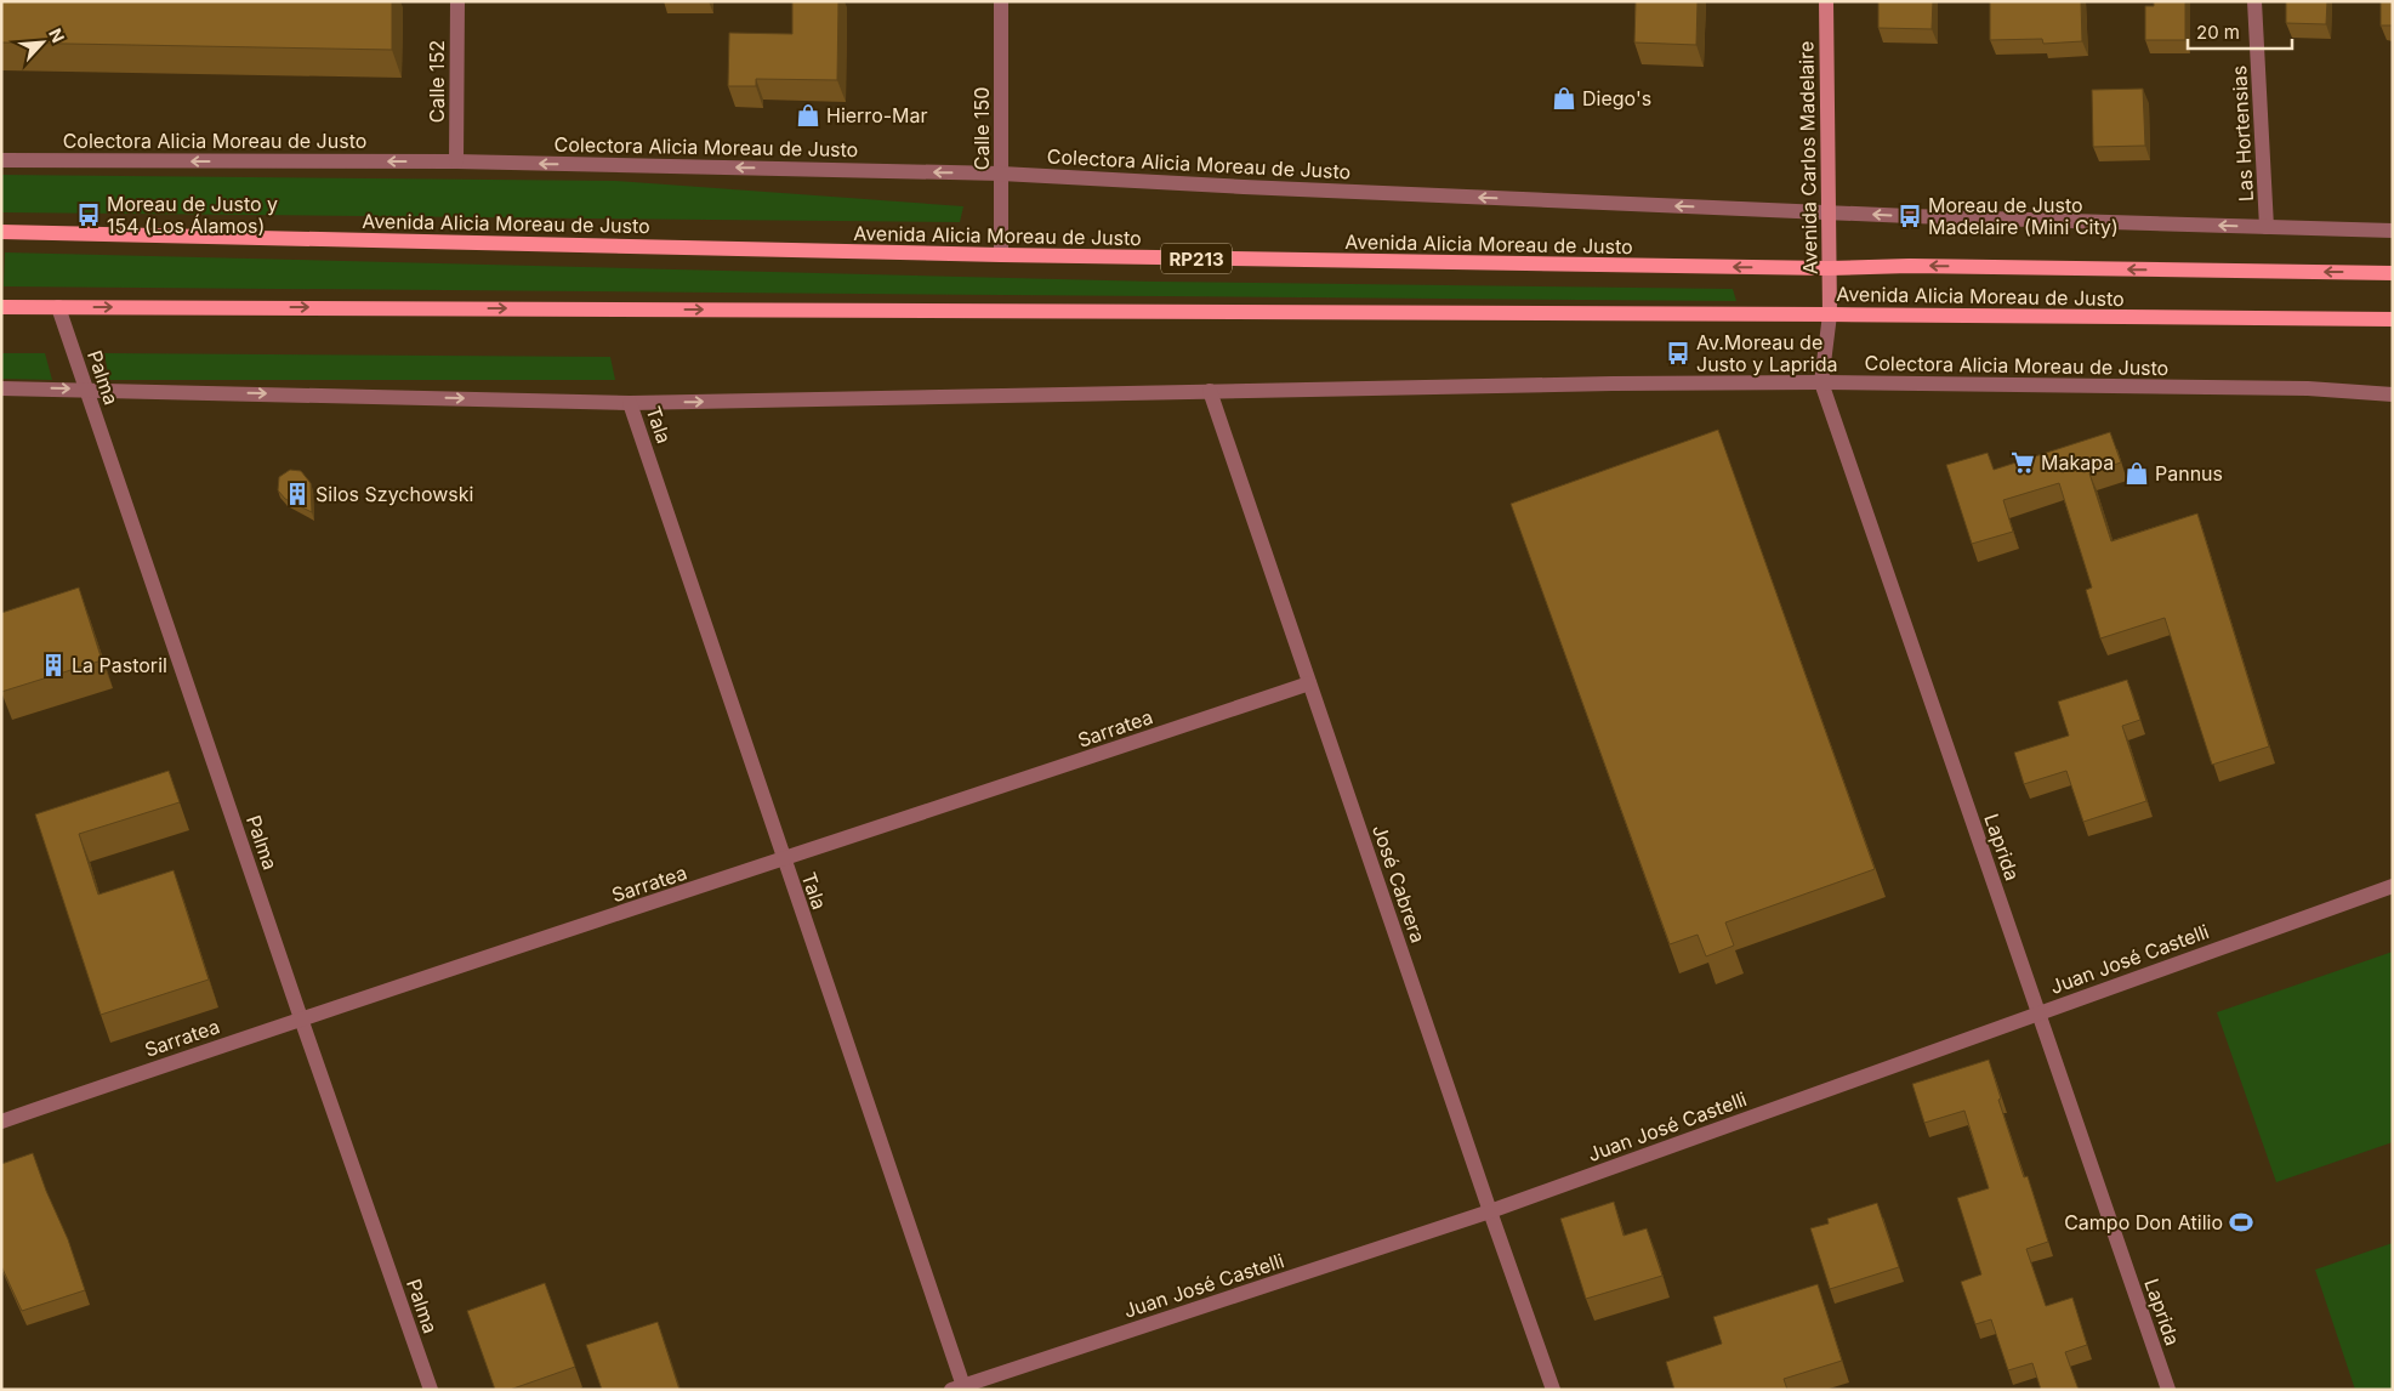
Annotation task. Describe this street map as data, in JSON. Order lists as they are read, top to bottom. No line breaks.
{"streets":{"main road":["Avenida Carlos Madelaire","Avenida Alicia Moreau de Justo","RP213"],"street":["Calle 152","Calle 150","Las Hortensias","Colectora Alicia Moreau de Justo","Palma","Tala","Sarratea","Laprida","José Cabrera","Juan José Castelli"]},"crossings":[["Calle 152","Colectora Alicia Moreau de Justo"],["Calle 150","Colectora Alicia Moreau de Justo"],["Calle 150","Avenida Alicia Moreau de Justo"],["Las Hortensias","Colectora Alicia Moreau de Justo"],["Colectora Alicia Moreau de Justo","Avenida Carlos Madelaire"],["Colectora Alicia Moreau de Justo","Palma"],["Colectora Alicia Moreau de Justo","Tala"],["Colectora Alicia Moreau de Justo","Laprida"],["Colectora Alicia Moreau de Justo","José Cabrera"],["Avenida Carlos Madelaire","Avenida Alicia Moreau de Justo"],["Avenida Carlos Madelaire","Laprida"],["Avenida Alicia Moreau de Justo","Palma"],["Avenida Alicia Moreau de Justo","Laprida"],["Palma","Sarratea"],["Tala","Sarratea"],["Tala","Juan José Castelli"],["Sarratea","José Cabrera"],["Laprida","Juan José Castelli"],["José Cabrera","Juan José Castelli"]],"places":{"shop":["Diego's","Hierro-Mar","Pannus"],"bus stop":["Moreau de Justo y 154 (Los Álamos)","Moreau de Justo Madelaire (Mini City)","Av.Moreau de Justo y Laprida"],"supermarket":["Makapa"],"building":["Silos Szychowski","La Pastoril"],"sports":["Campo Don Atilio"]},"scale_bar":"20 m","north":"top right"}
